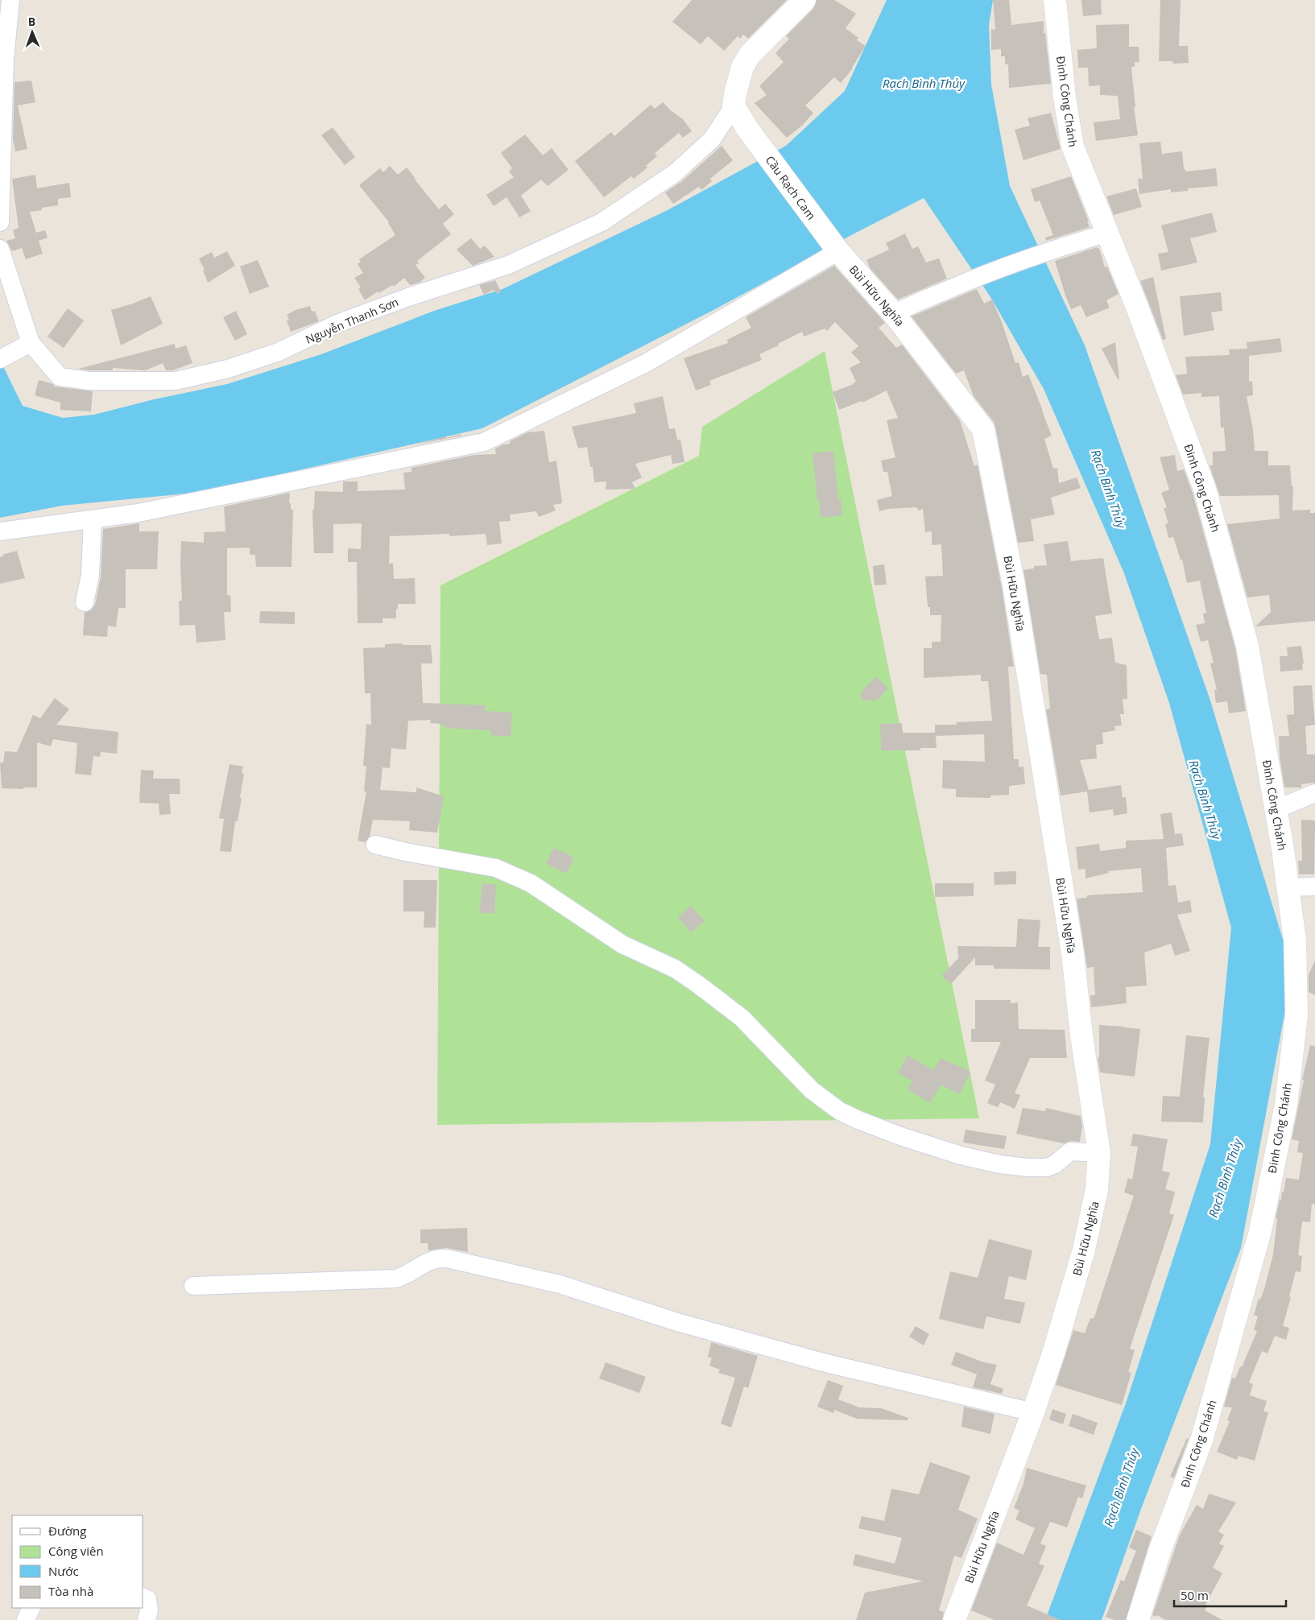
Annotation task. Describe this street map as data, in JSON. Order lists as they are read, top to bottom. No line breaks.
{"streets":{"main road":["Đinh Công Chánh","Cầu Rạch Cam","Bùi Hữu Nghĩa"],"street":["Nguyễn Thanh Sơn"]},"crossings":[["Cầu Rạch Cam","Bùi Hữu Nghĩa"],["Cầu Rạch Cam","Nguyễn Thanh Sơn"]],"water":["Rạch Bình Thủy"],"legend":["Đường","Công viên","Nước","Tòa nhà"],"scale_bar":"50 m","north":"top"}
